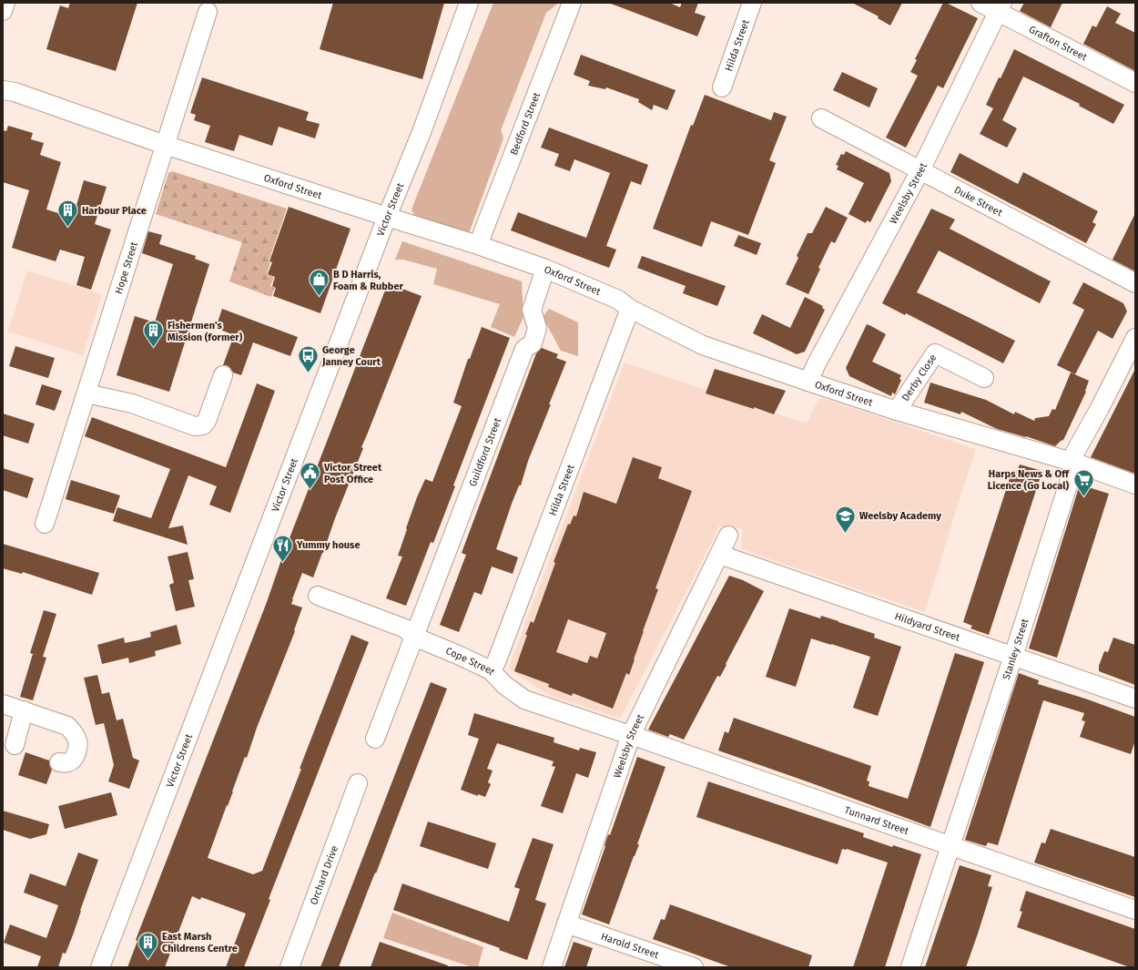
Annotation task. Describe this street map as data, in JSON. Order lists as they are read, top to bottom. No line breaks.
{"streets":{"street":["Grafton Street","Hilda Street","Bedford Street","Oxford Street","Weelsby Street","Duke Street","Victor Street","Hope Street","Derby Close","Guildford Street","Hildyard Street","Stanley Street","Cope Street","Tunnard Street","Orchard Drive","Harold Street"]},"crossings":[["Grafton Street","Weelsby Street"],["Hilda Street","Oxford Street"],["Hilda Street","Cope Street"],["Bedford Street","Oxford Street"],["Oxford Street","Weelsby Street"],["Oxford Street","Victor Street"],["Oxford Street","Hope Street"],["Oxford Street","Derby Close"],["Oxford Street","Guildford Street"],["Oxford Street","Stanley Street"],["Weelsby Street","Duke Street"],["Weelsby Street","Hildyard Street"],["Weelsby Street","Cope Street"],["Weelsby Street","Tunnard Street"],["Weelsby Street","Harold Street"],["Guildford Street","Cope Street"],["Hildyard Street","Stanley Street"],["Stanley Street","Tunnard Street"],["Cope Street","Tunnard Street"]],"places":{"building":["Harbour Place","Fishermen's Mission (former)","East Marsh Childrens Centre"],"shop":["B D Harris, Foam & Rubber"],"bus stop":["George Janney Court"],"public building":["Victor Street Post Office"],"supermarket":["Harps News & Off Licence (Go Local)"],"school or university":["Weelsby Academy"],"restaurant":["Yummy house"]}}
